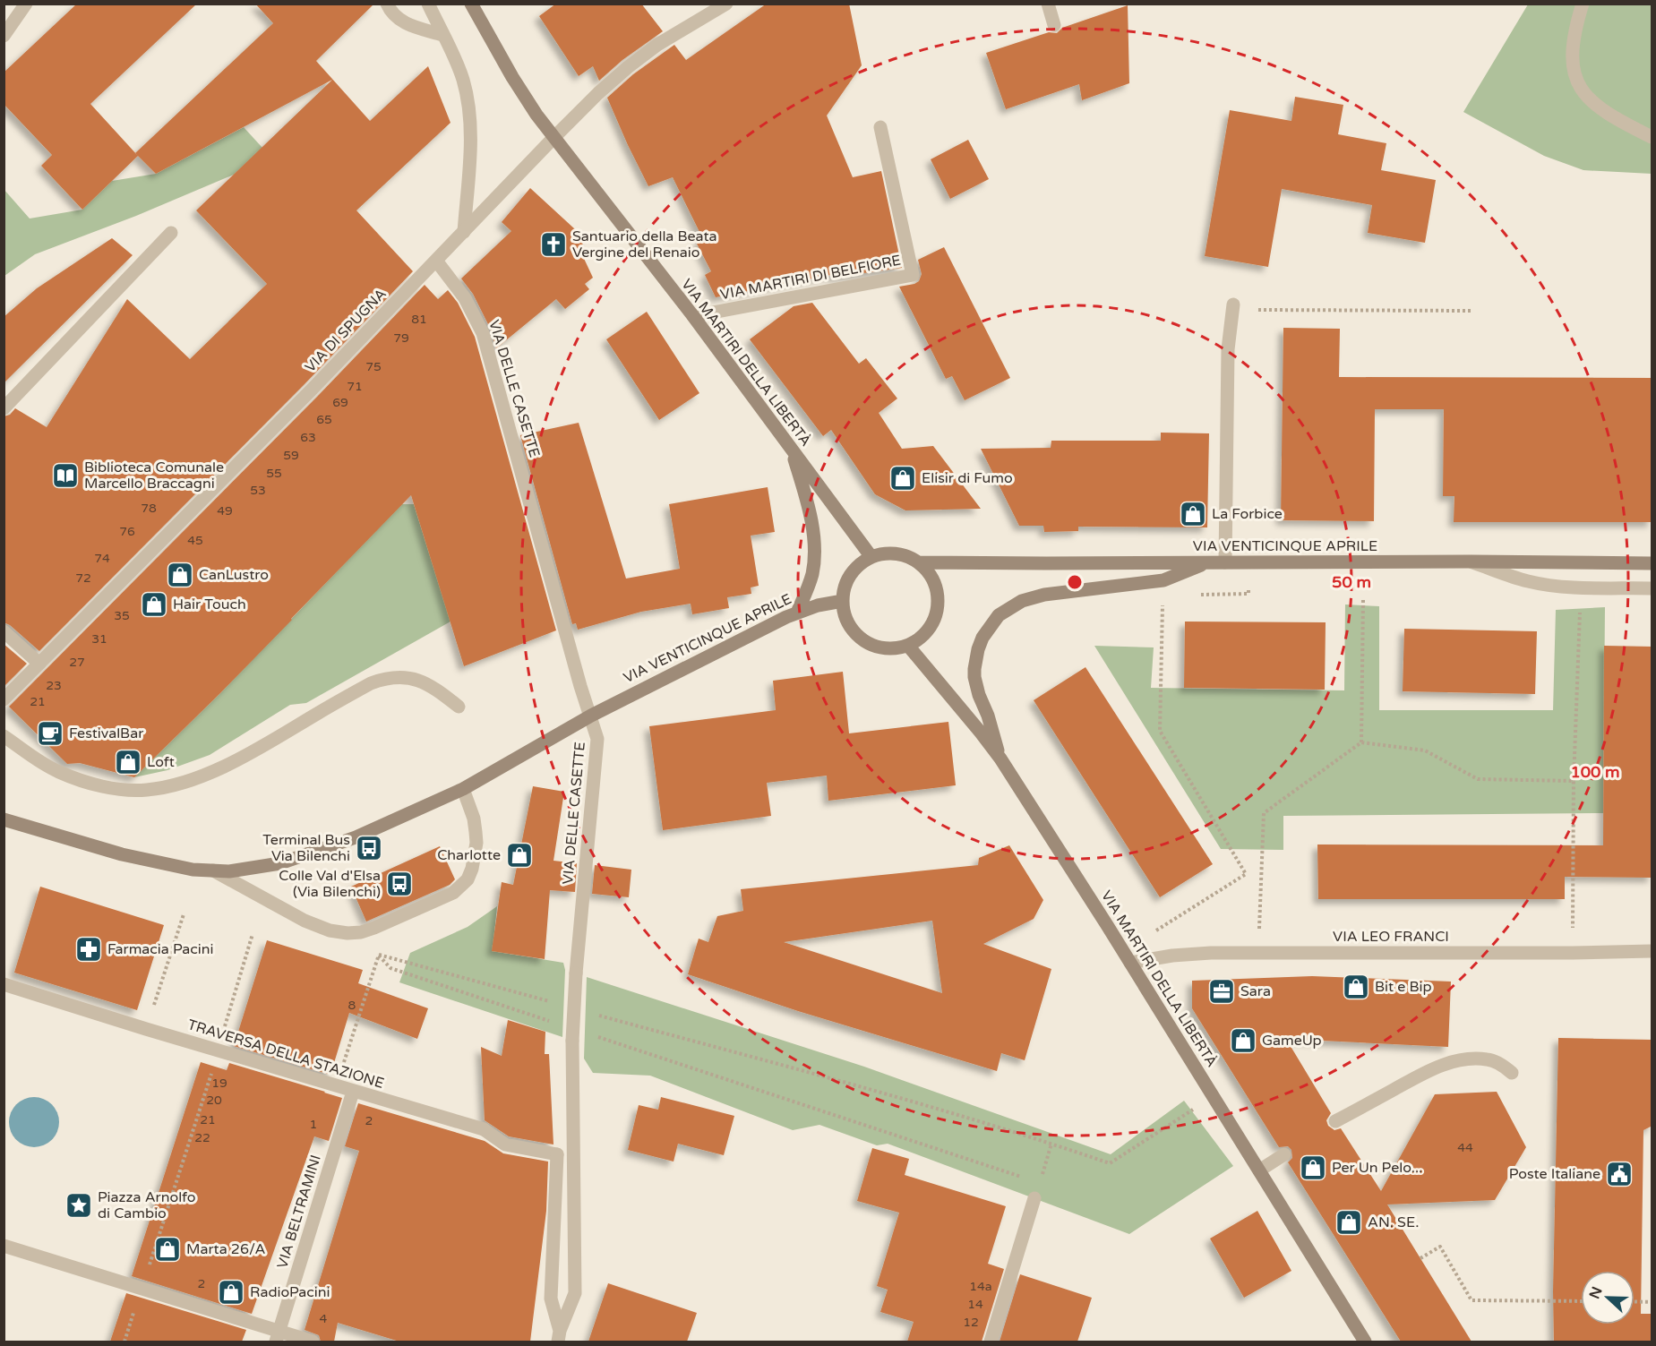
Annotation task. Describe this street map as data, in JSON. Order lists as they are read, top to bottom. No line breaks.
{"streets":{"main road":["VIA MARTIRI DELLA LIBERTÀ","VIA VENTICINQUE APRILE"],"street":["VIA MARTIRI DI BELFIORE","VIA DI SPUGNA","VIA DELLE CASETTE","VIA LEO FRANCI","TRAVERSA DELLA STAZIONE","VIA BELTRAMINI"]},"crossings":[["VIA MARTIRI DI BELFIORE","VIA MARTIRI DELLA LIBERTÀ"],["VIA DI SPUGNA","VIA MARTIRI DELLA LIBERTÀ"],["VIA DI SPUGNA","VIA DELLE CASETTE"],["VIA MARTIRI DELLA LIBERTÀ","VIA VENTICINQUE APRILE"],["VIA MARTIRI DELLA LIBERTÀ","VIA LEO FRANCI"],["VIA DELLE CASETTE","VIA VENTICINQUE APRILE"],["VIA DELLE CASETTE","TRAVERSA DELLA STAZIONE"],["TRAVERSA DELLA STAZIONE","VIA BELTRAMINI"]],"places":{"church":["Santuario della Beata Vergine del Renaio"],"library":["Biblioteca Comunale Marcello Braccagni"],"shop":["Elisir di Fumo","La Forbice","CanLustro","Hair Touch","Loft","Charlotte","Bit e Bip","GameUp","Per Un Pelo...","AN. SE.","Marta 26/A","RadioPacini"],"cafe":["FestivalBar"],"bus stop":["Terminal Bus Via Bilenchi","Colle Val d'Elsa (Via Bilenchi)"],"pharmacy":["Farmacia Pacini"],"office":["Sara"],"public building":["Poste Italiane"],"place":["Piazza Arnolfo di Cambio"]},"house_numbers":["81","79","75","71","69","65","63","59","55","53","78","49","76","45","74","72","35","31","27","23","21","8","19","20","21","2","1","22","44","2","14a","14","4","12"],"north":"left","rings":["50 m","100 m"]}
